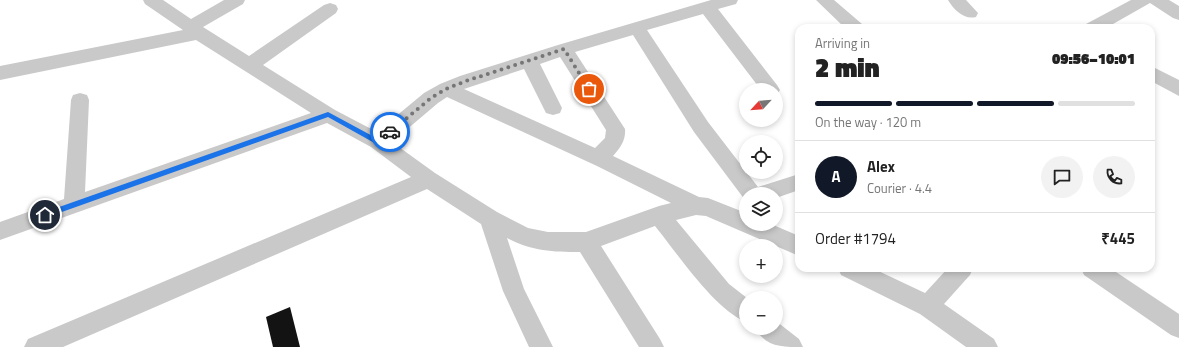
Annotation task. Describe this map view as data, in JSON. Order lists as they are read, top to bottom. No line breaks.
{"north":"bottom left","page":{"heading":["2 min","Arriving in","09:56–10:01"],"panel":["Alex","Courier · 4.4","Order #1794","₹445"],"map_buttons":["+","−"],"bar":"On the way · 120 m","round":"A"}}
